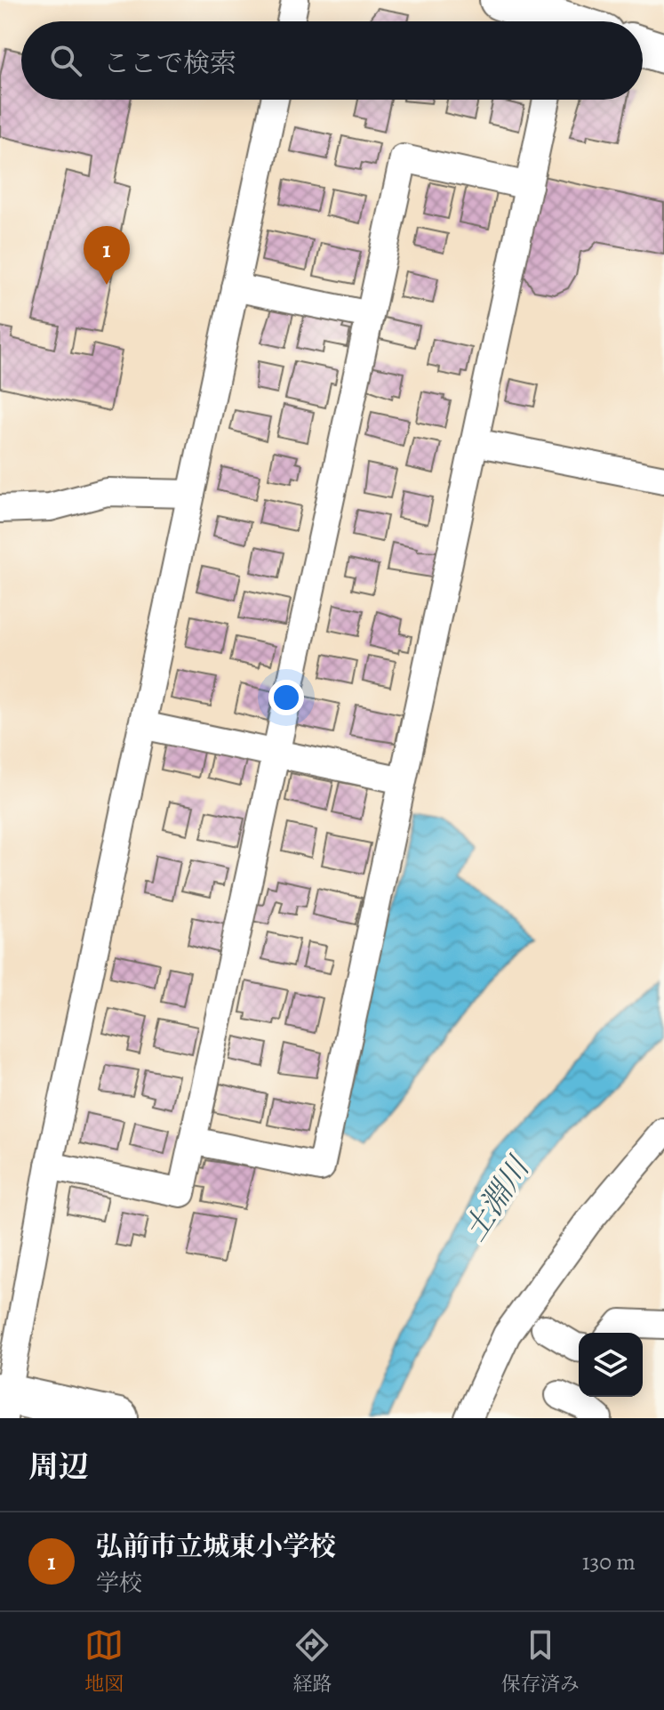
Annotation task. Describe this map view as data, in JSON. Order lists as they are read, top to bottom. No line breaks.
{"water":["土淵川"],"page":{"search":"ここで検索","pins":"1","heading":"周辺","list":[{"mark":"1","name":"弘前市立城東小学校","note":"学校","value":"130 m"}],"nav":["地図","経路","保存済み"]}}
